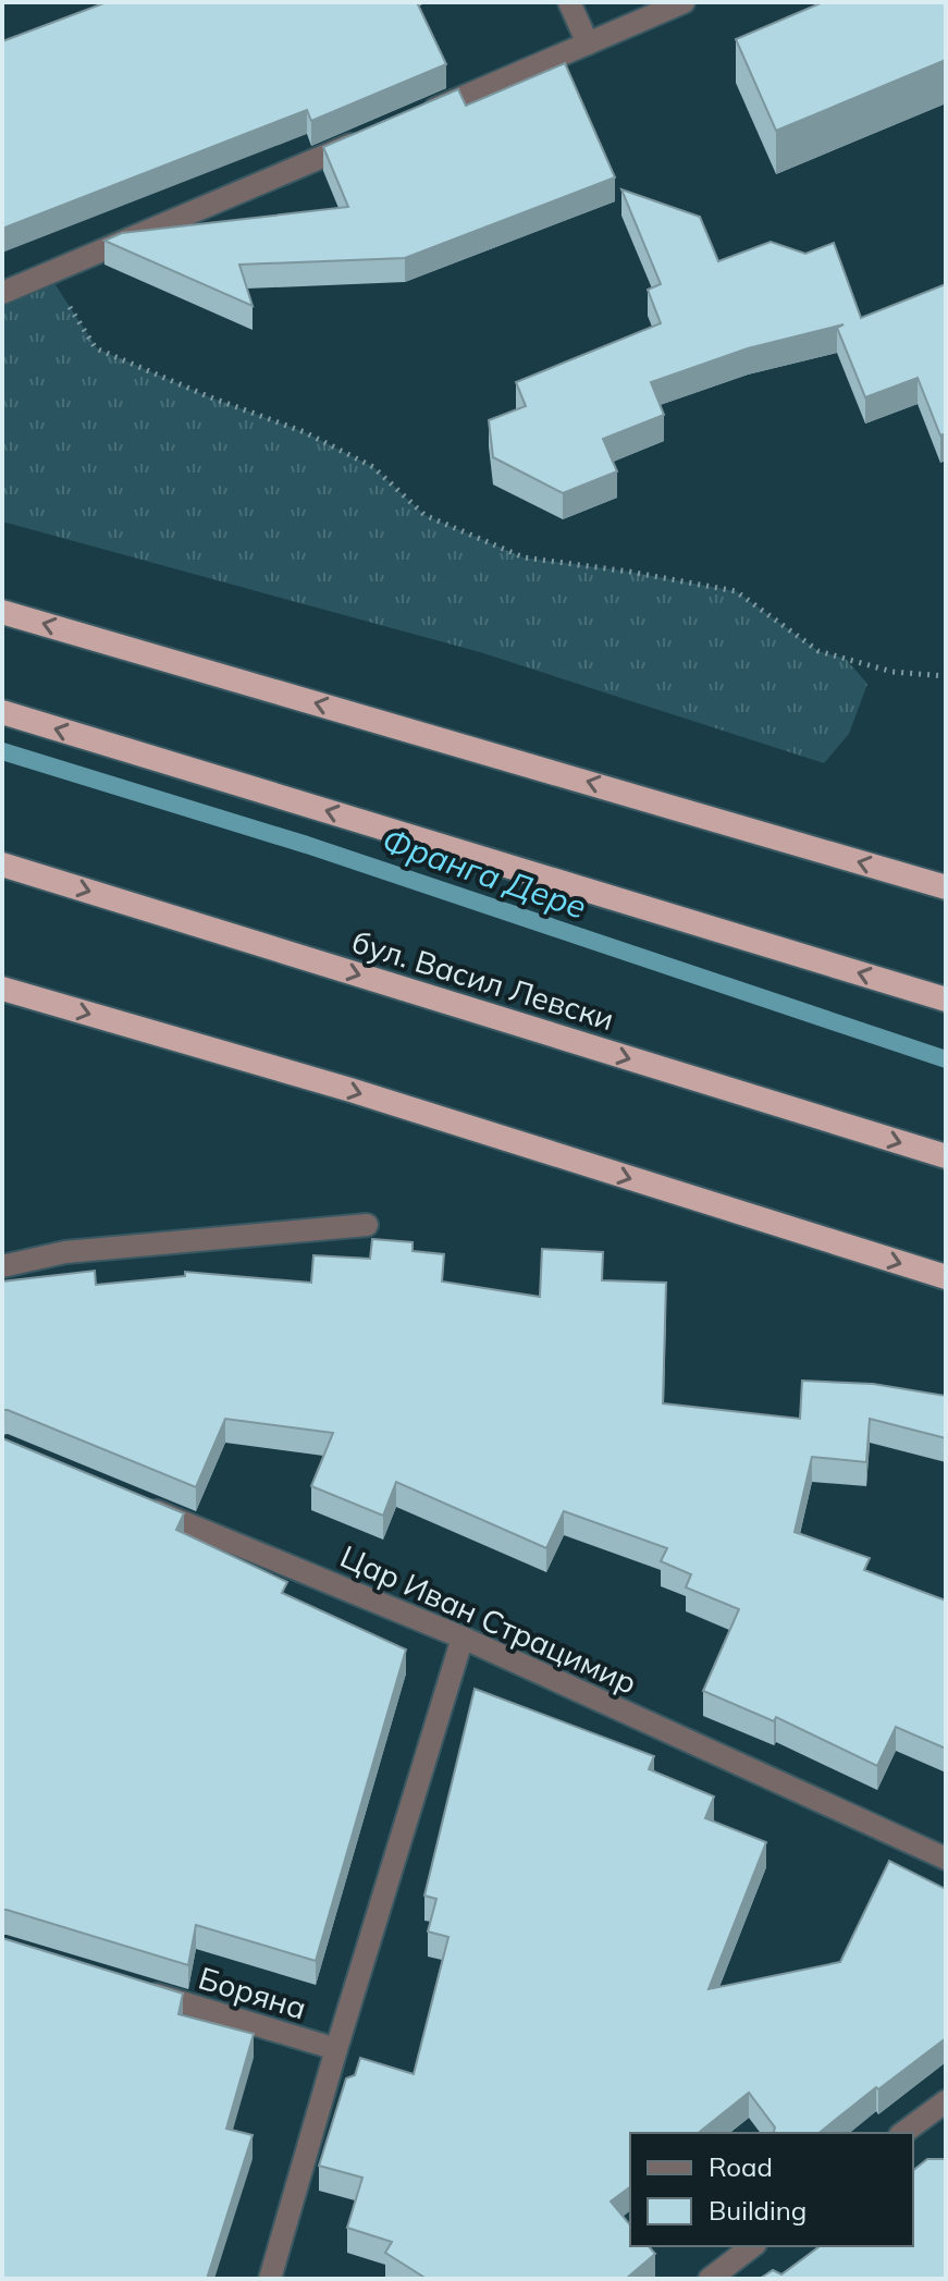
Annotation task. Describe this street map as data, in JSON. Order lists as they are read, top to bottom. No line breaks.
{"streets":{"highway":["бул. Васил Левски"],"street":["Цар Иван Страцимир","Боряна"]},"water":["Франга Дере"],"legend":["Road","Building"]}
